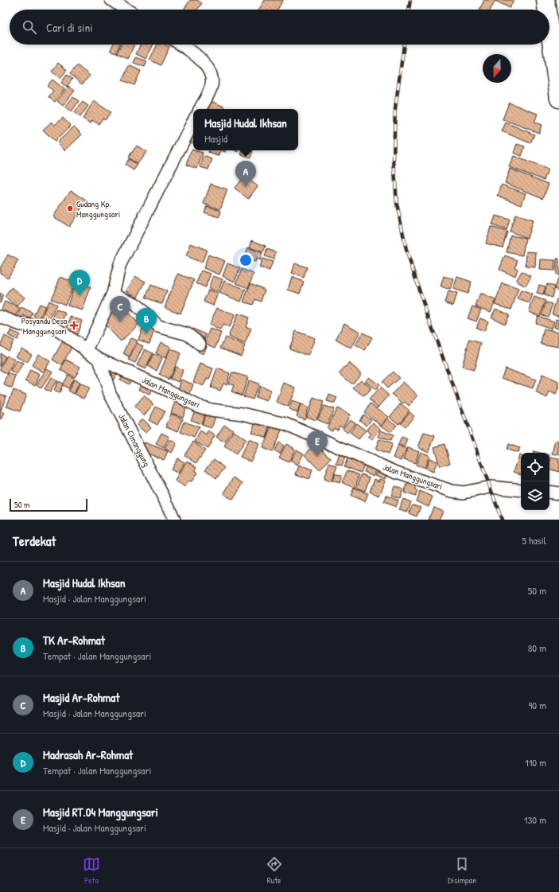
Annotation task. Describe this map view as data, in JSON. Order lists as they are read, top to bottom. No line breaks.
{"streets":{"street":["Jalan Manggungsari","Jalan Cimanggung"]},"crossings":[["Jalan Manggungsari","Jalan Cimanggung"]],"places":{"other":["Gudang Kp. Manggungsari"],"health":["Posyandu Desa Manggungsari"]},"scale_bar":"50 m","north":"bottom","page":{"search":"Cari di sini","popup":["Masjid Hudal Ikhsan","Masjid"],"pins":["A","D","C","B","E"],"scale":"50 m","heading":["Terdekat","5 hasil"],"list":[{"mark":"A","name":"Masjid Hudal Ikhsan","note":"Masjid · Jalan Manggungsari","value":"50 m"},{"mark":"B","name":"TK Ar-Rohmat","note":"Tempat · Jalan Manggungsari","value":"80 m"},{"mark":"C","name":"Masjid Ar-Rohmat","note":"Masjid · Jalan Manggungsari","value":"90 m"},{"mark":"D","name":"Madrasah Ar-Rohmat","note":"Tempat · Jalan Manggungsari","value":"110 m"},{"mark":"E","name":"Masjid RT.04 Manggungsari","note":"Masjid · Jalan Manggungsari","value":"130 m"}],"nav":["Peta","Rute","Disimpan"]}}
